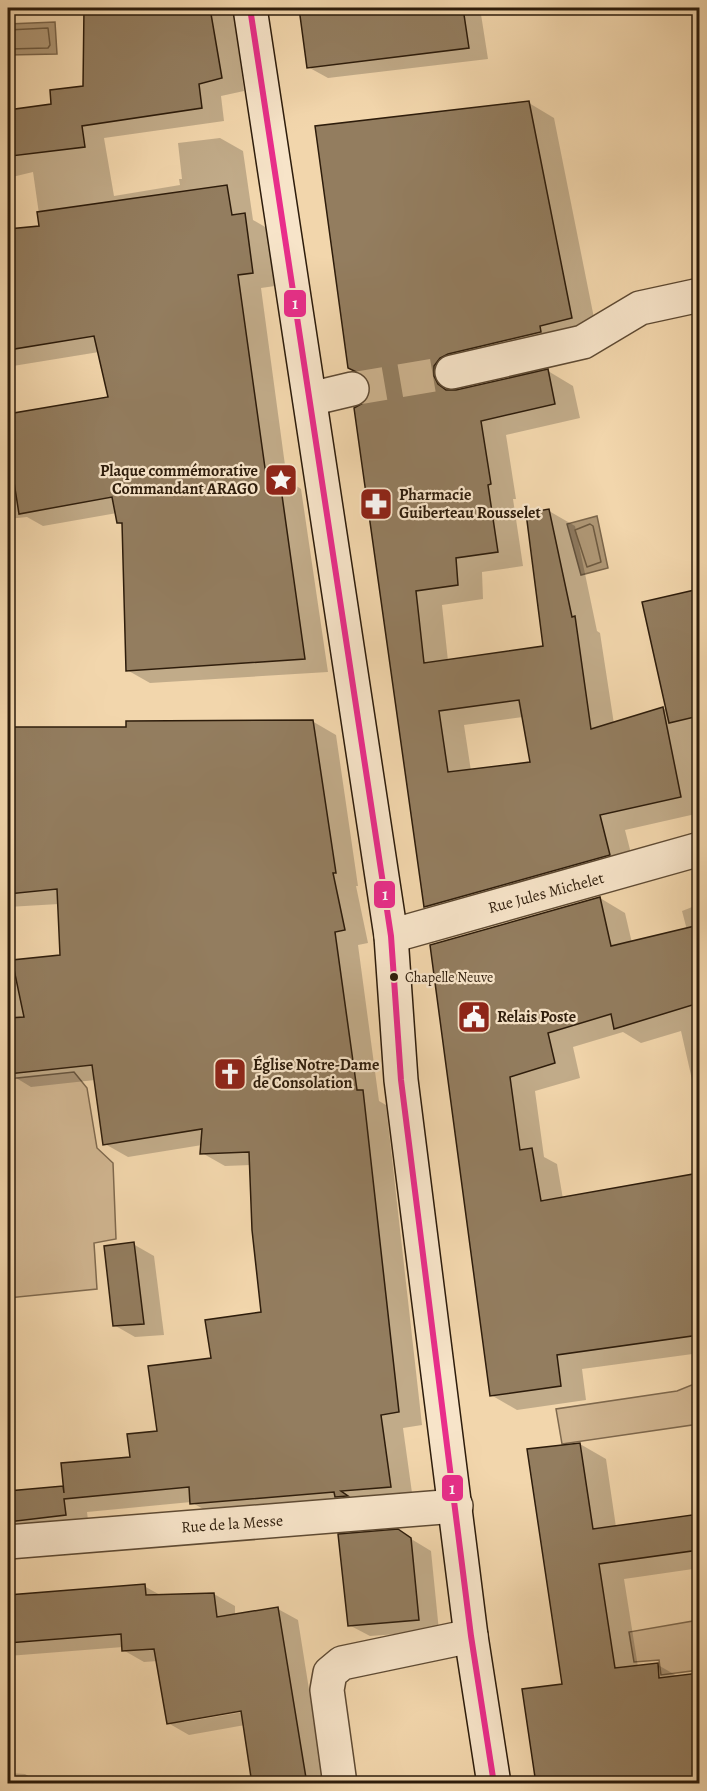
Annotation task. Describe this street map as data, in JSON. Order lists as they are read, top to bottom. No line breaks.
{"streets":{"main road":["Rue Jules Michelet","Rue de la Messe"]},"places":{"place":["Plaque commémorative Commandant ARAGO"],"pharmacy":["Pharmacie Guiberteau Rousselet"],"other":["Chapelle Neuve"],"public building":["Relais Poste"],"church":["Église Notre-Dame de Consolation"]},"lines":["transit line 1"]}
